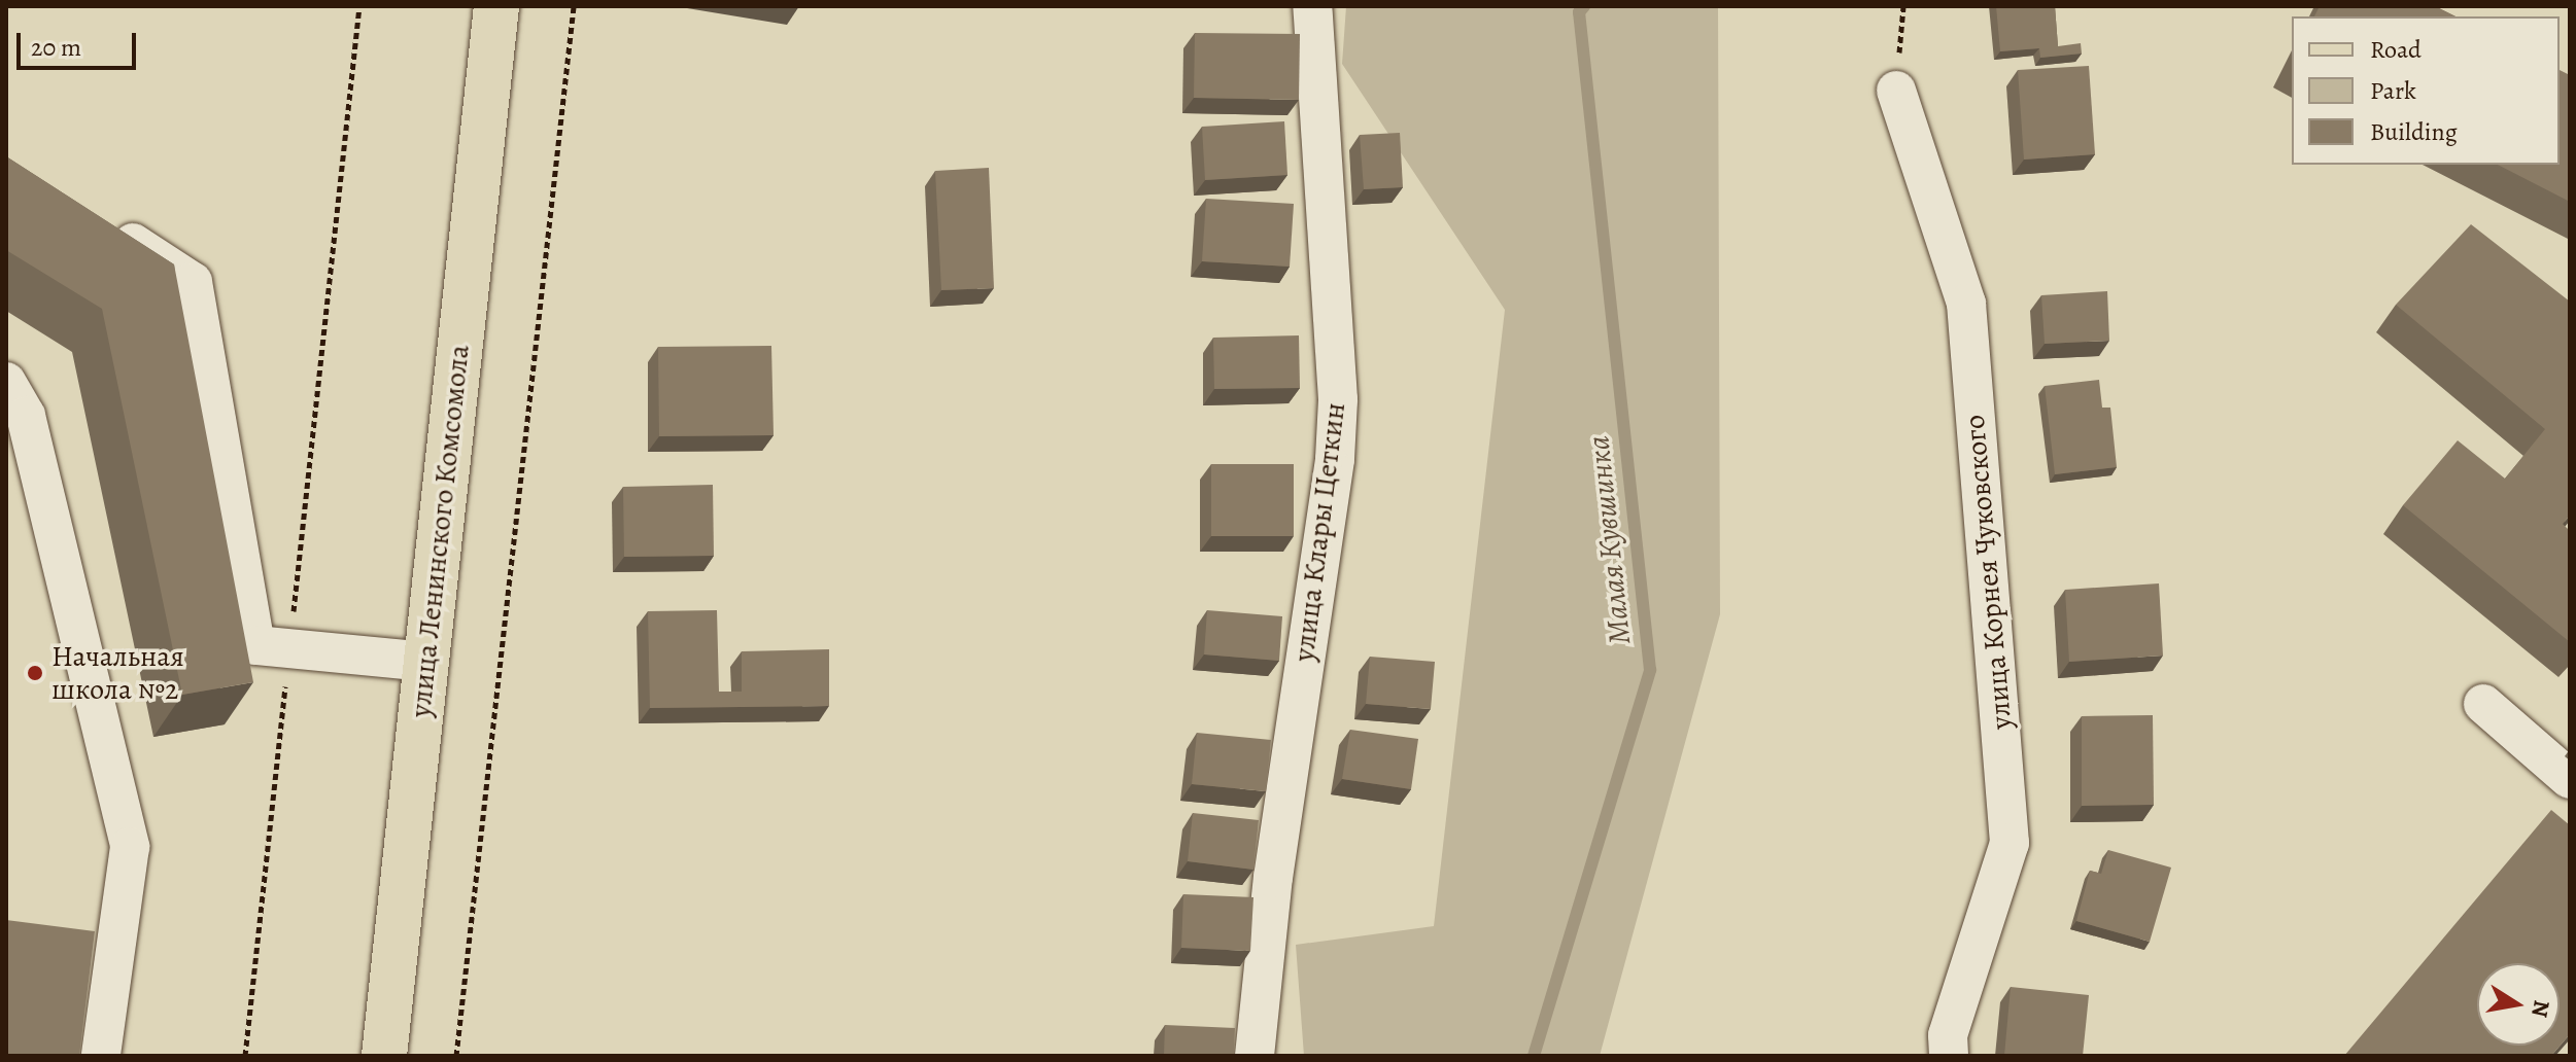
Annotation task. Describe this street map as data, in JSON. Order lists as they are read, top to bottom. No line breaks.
{"streets":{"main road":["улица Ленинского Комсомола"],"street":["улица Клары Цеткин","улица Корнея Чуковского"]},"water":["Малая Кувшинка"],"places":["Начальная школа №2"],"legend":["Road","Park","Building"],"scale_bar":"20 m","north":"right"}
